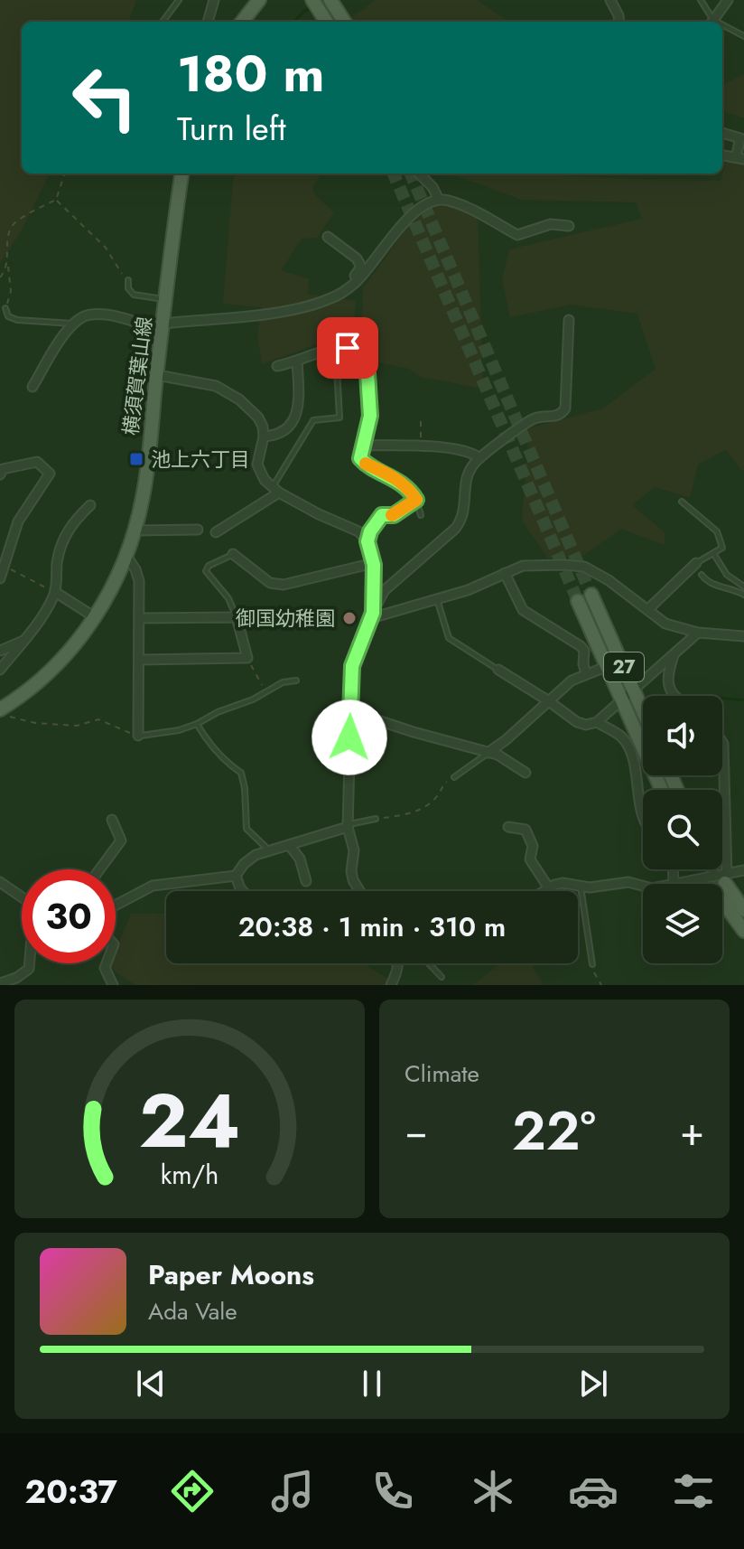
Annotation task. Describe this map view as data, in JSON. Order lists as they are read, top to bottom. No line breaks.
{"streets":{"main road":["横須賀葉山線","27"]},"places":{"transit":["池上六丁目"],"other":["御国幼稚園"]},"page":{"turn":["180 m","Turn left"],"limit":"30","trip":"20:38 · 1 min · 310 m","tile":"Climate","heat":["−","22°","+"],"song":["Paper Moons","Ada Vale"],"tabs":"20:37","gauge":["24","km/h"]}}
